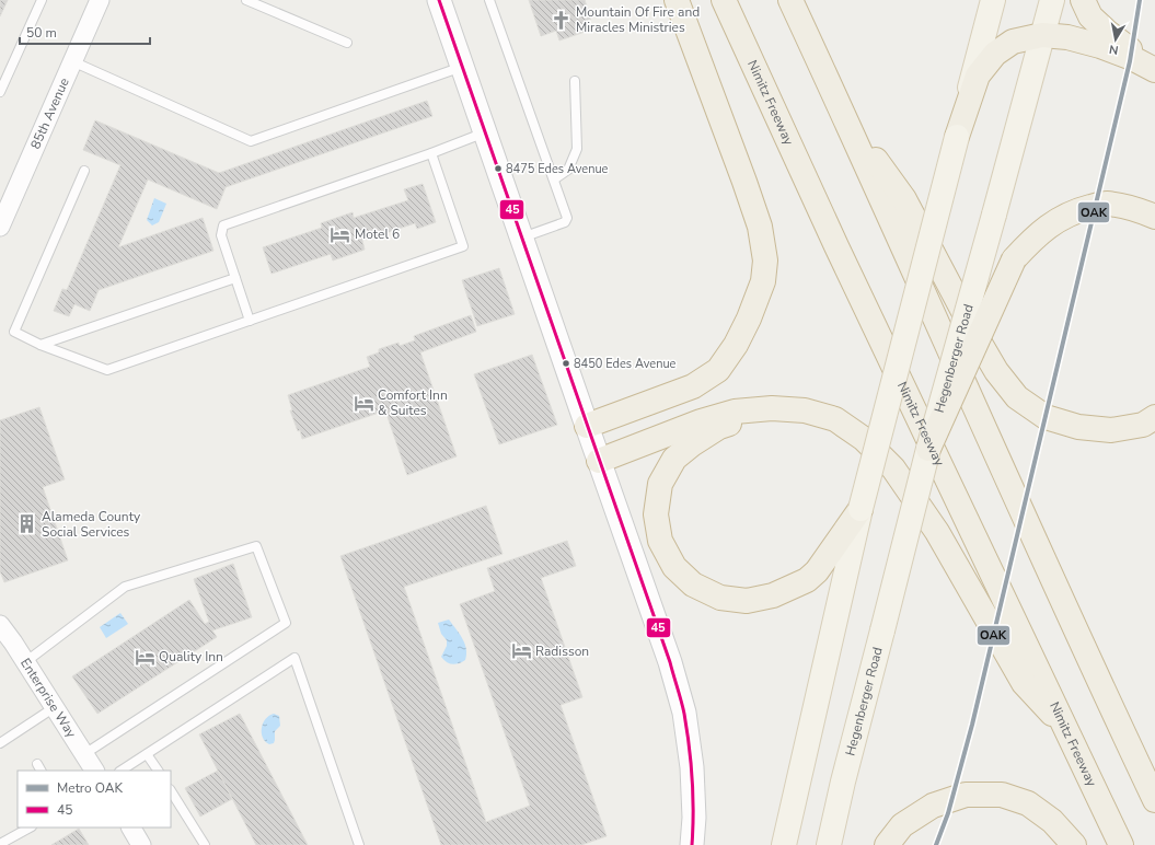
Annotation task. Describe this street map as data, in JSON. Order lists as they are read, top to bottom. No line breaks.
{"streets":{"highway":["Nimitz Freeway"],"main road":["Hegenberger Road"],"street":["85th Avenue","Enterprise Way"]},"places":{"church":["Mountain Of Fire and Miracles Ministries"],"other":["8475 Edes Avenue","8450 Edes Avenue"],"hotel":["Motel 6","Comfort Inn & Suites","Radisson","Quality Inn"],"building":["Alameda County Social Services"]},"lines":["metro line OAK","transit line 45"],"legend":["Metro OAK","45"],"scale_bar":"50 m","north":"bottom"}
